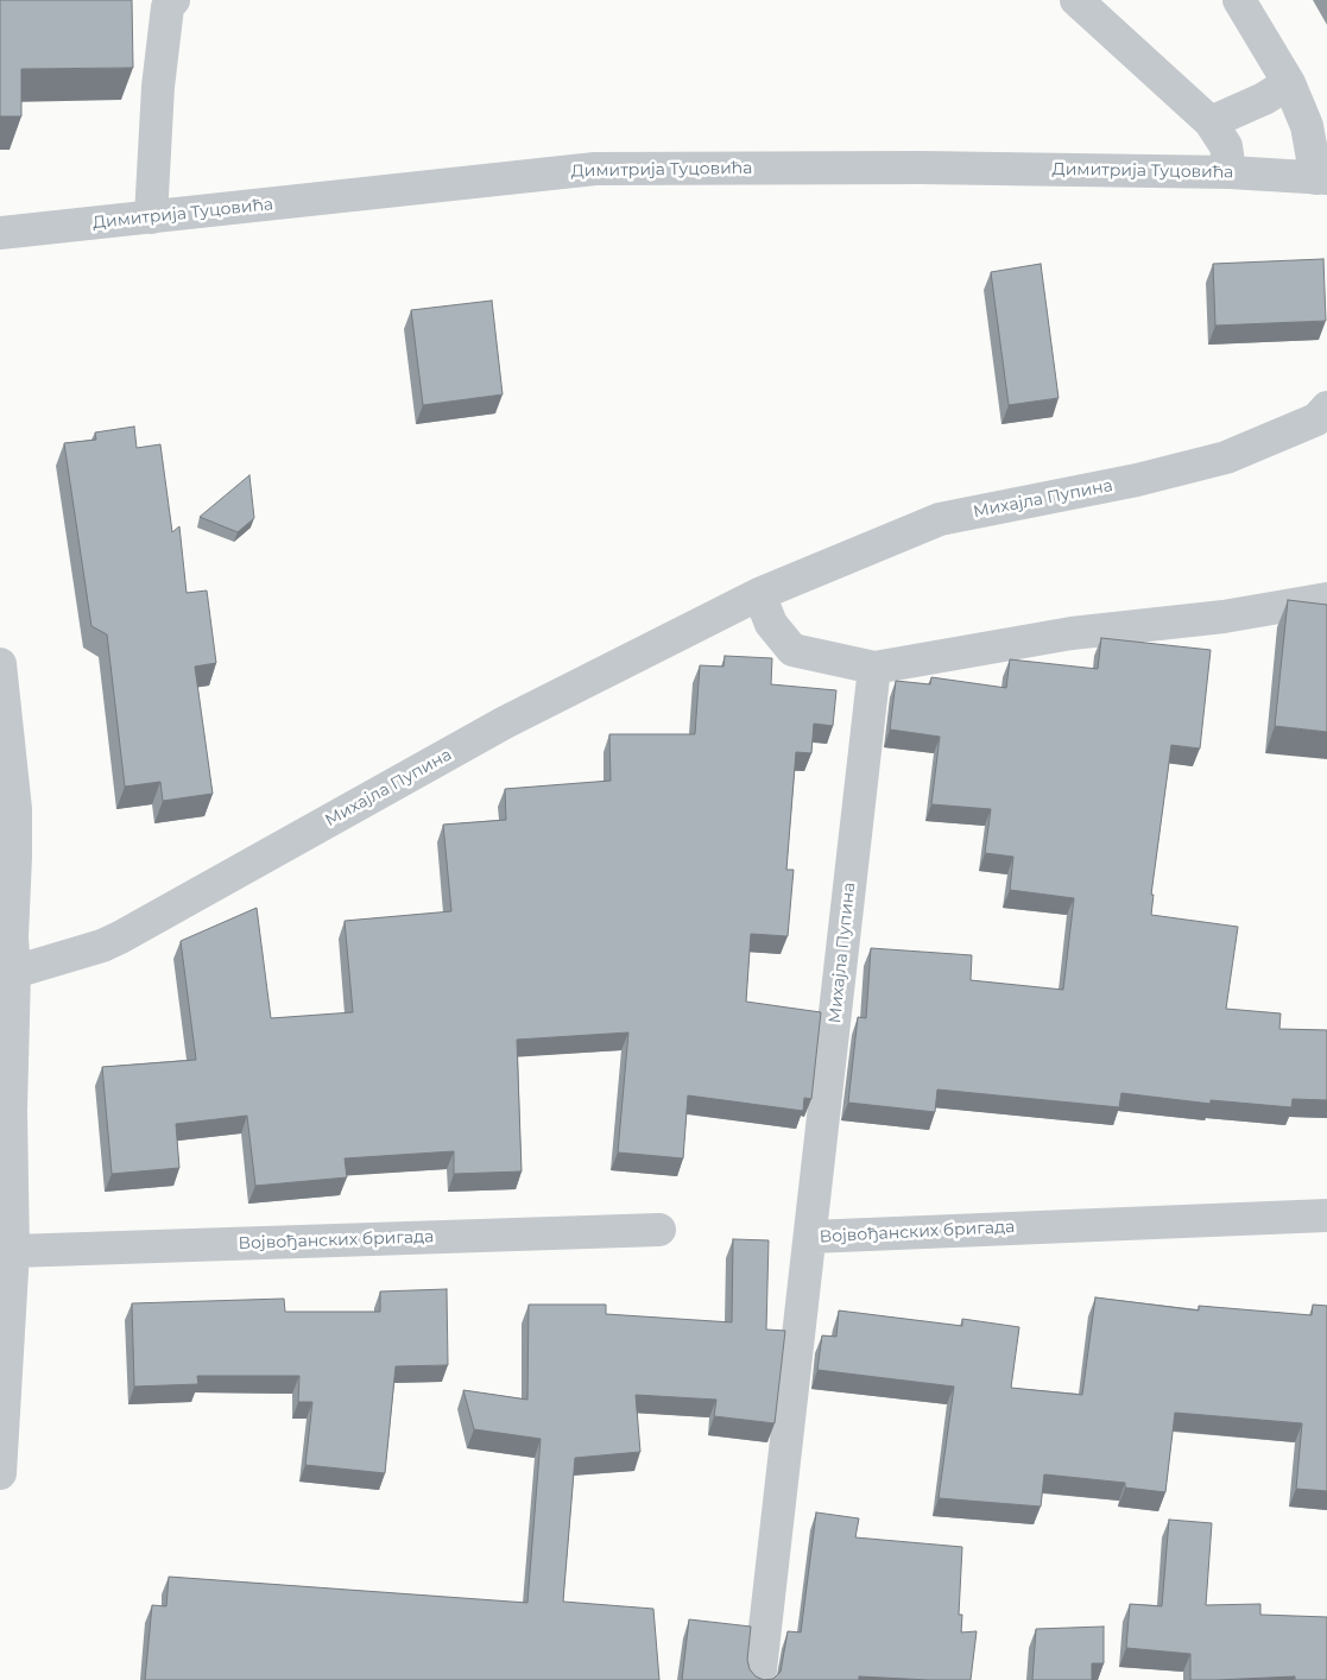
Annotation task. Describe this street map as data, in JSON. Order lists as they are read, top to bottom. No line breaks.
{"streets":{"street":["Димитрија Туцовића","Михајла Пупина","Војвођанских бригада"]},"crossings":[["Михајла Пупина","Војвођанских бригада"]]}
